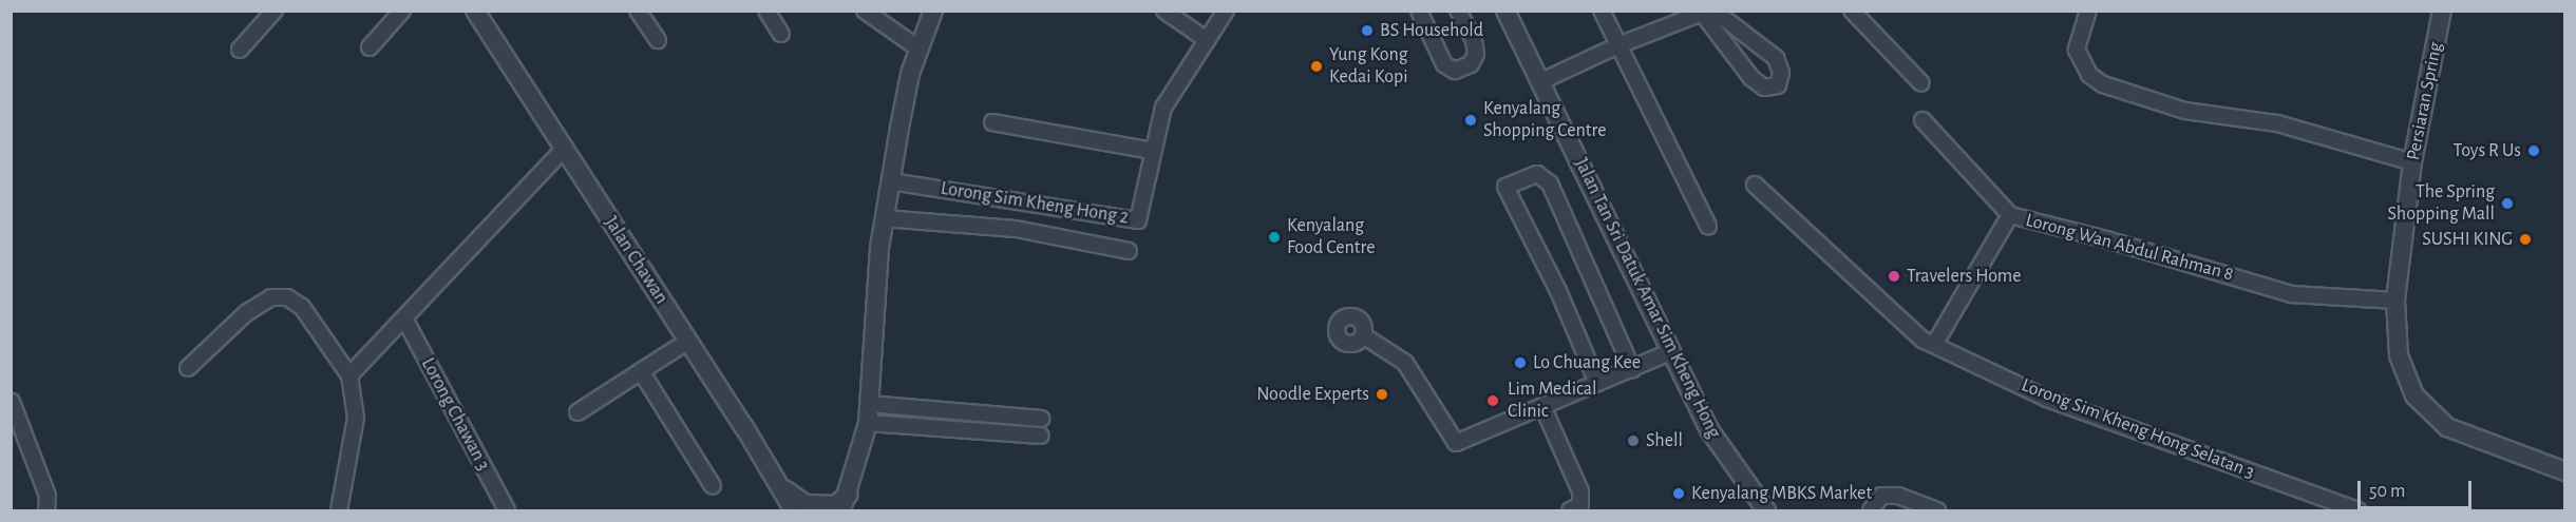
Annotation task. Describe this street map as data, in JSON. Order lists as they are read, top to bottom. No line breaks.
{"streets":{"street":["Persiaran Spring","Lorong Sim Kheng Hong 2","Lorong Wan Abdul Rahman 8","Jalan Chawan","Jalan Tan Sri Datuk Amar Sim Kheng Hong","Lorong Chawan 3","Lorong Sim Kheng Hong Selatan 3"]},"crossings":[["Persiaran Spring","Lorong Wan Abdul Rahman 8"],["Lorong Wan Abdul Rahman 8","Lorong Sim Kheng Hong Selatan 3"]],"places":["BS Household","Yung Kong Kedai Kopi","Kenyalang Shopping Centre","Toys R Us","The Spring Shopping Mall","Kenyalang Food Centre","SUSHI KING","Travelers Home","Lo Chuang Kee","Noodle Experts","Lim Medical Clinic","Shell","Kenyalang MBKS Market"],"scale_bar":"50 m"}
